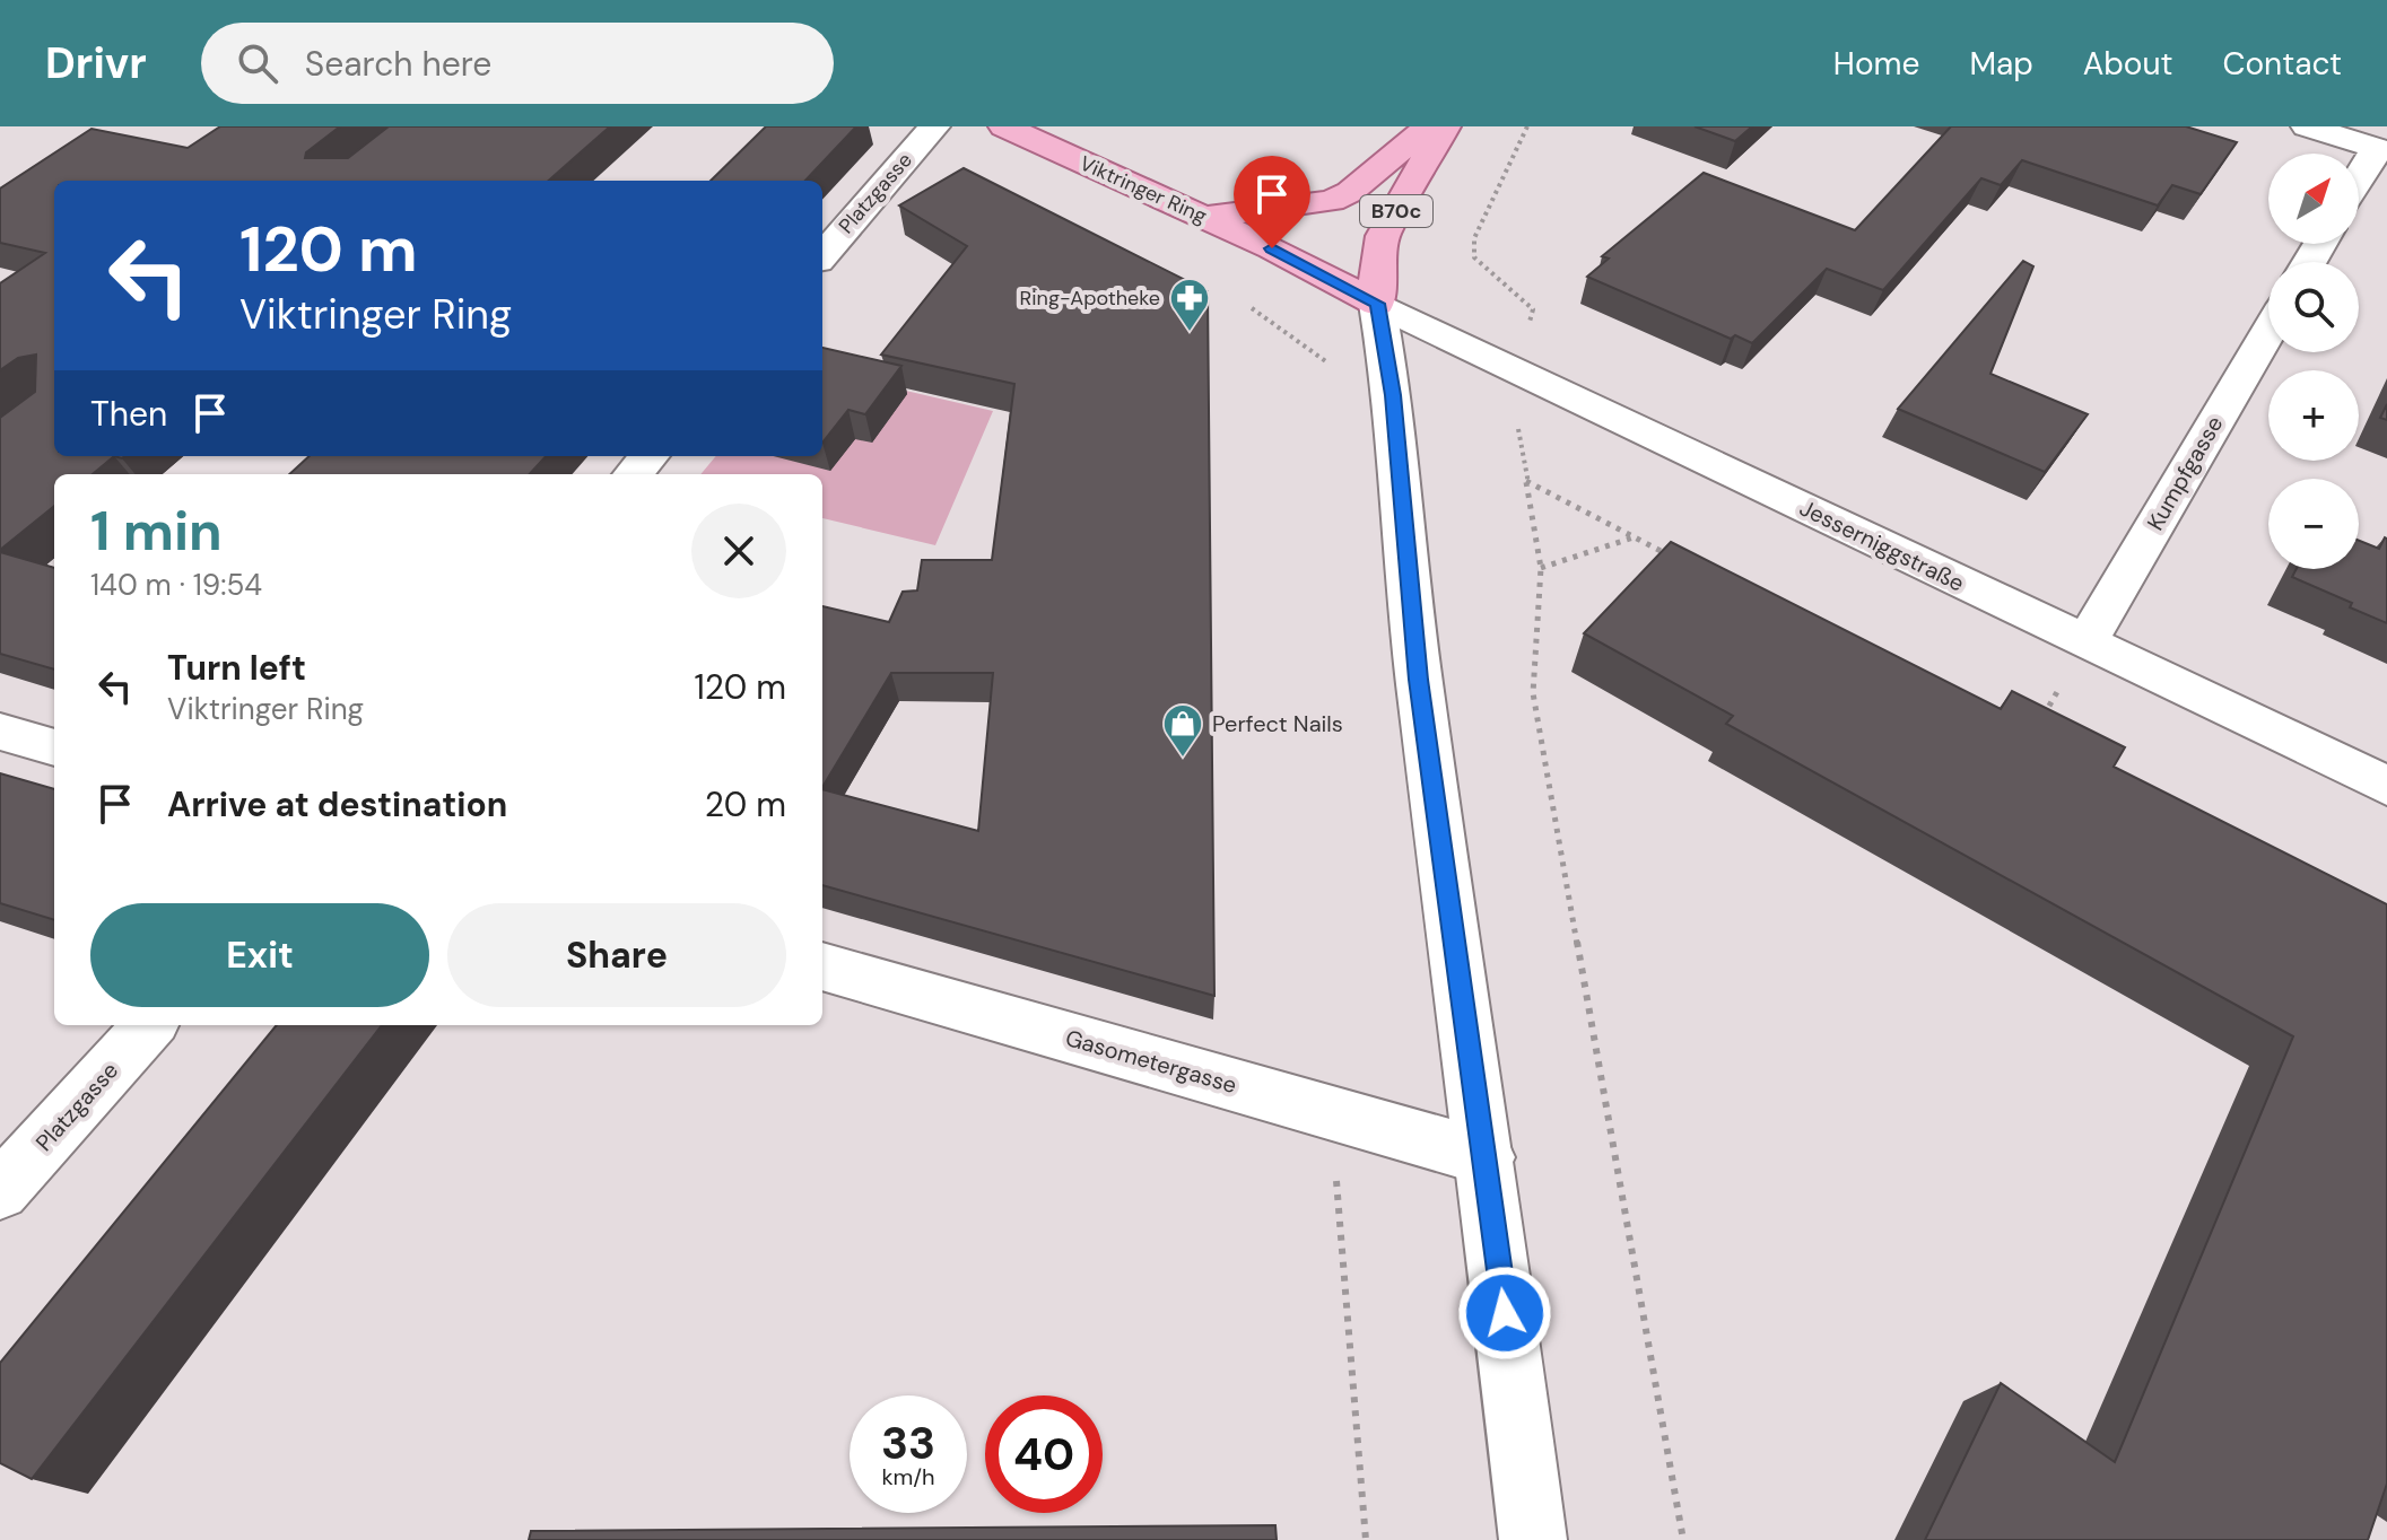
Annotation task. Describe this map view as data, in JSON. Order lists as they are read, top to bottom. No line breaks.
{"streets":{"main road":["Viktringer Ring","B70c"],"street":["Platzgasse","Kumpfgasse","Jesserniggstraße","Gasometergasse"]},"crossings":[["Viktringer Ring","B70c"],["Viktringer Ring","Jesserniggstraße"],["B70c","Jesserniggstraße"],["Kumpfgasse","Jesserniggstraße"]],"places":{"pharmacy":["Ring-Apotheke"],"shop":["Perfect Nails"]},"north":"top right","page":{"header":"Drivr","search":"Search here","nav":["Home","Map","About","Contact"],"map_buttons":["+","−"],"turn":["120 m","Viktringer Ring"],"then":"Then","heading":["1 min","140 m · 19:54"],"list":[{"name":"Turn left","note":"Viktringer Ring","value":"120 m"},{"name":"Arrive at destination","value":"20 m"}],"buttons":["Exit","Share"],"speed":"33 km/h","limit":"40"}}
